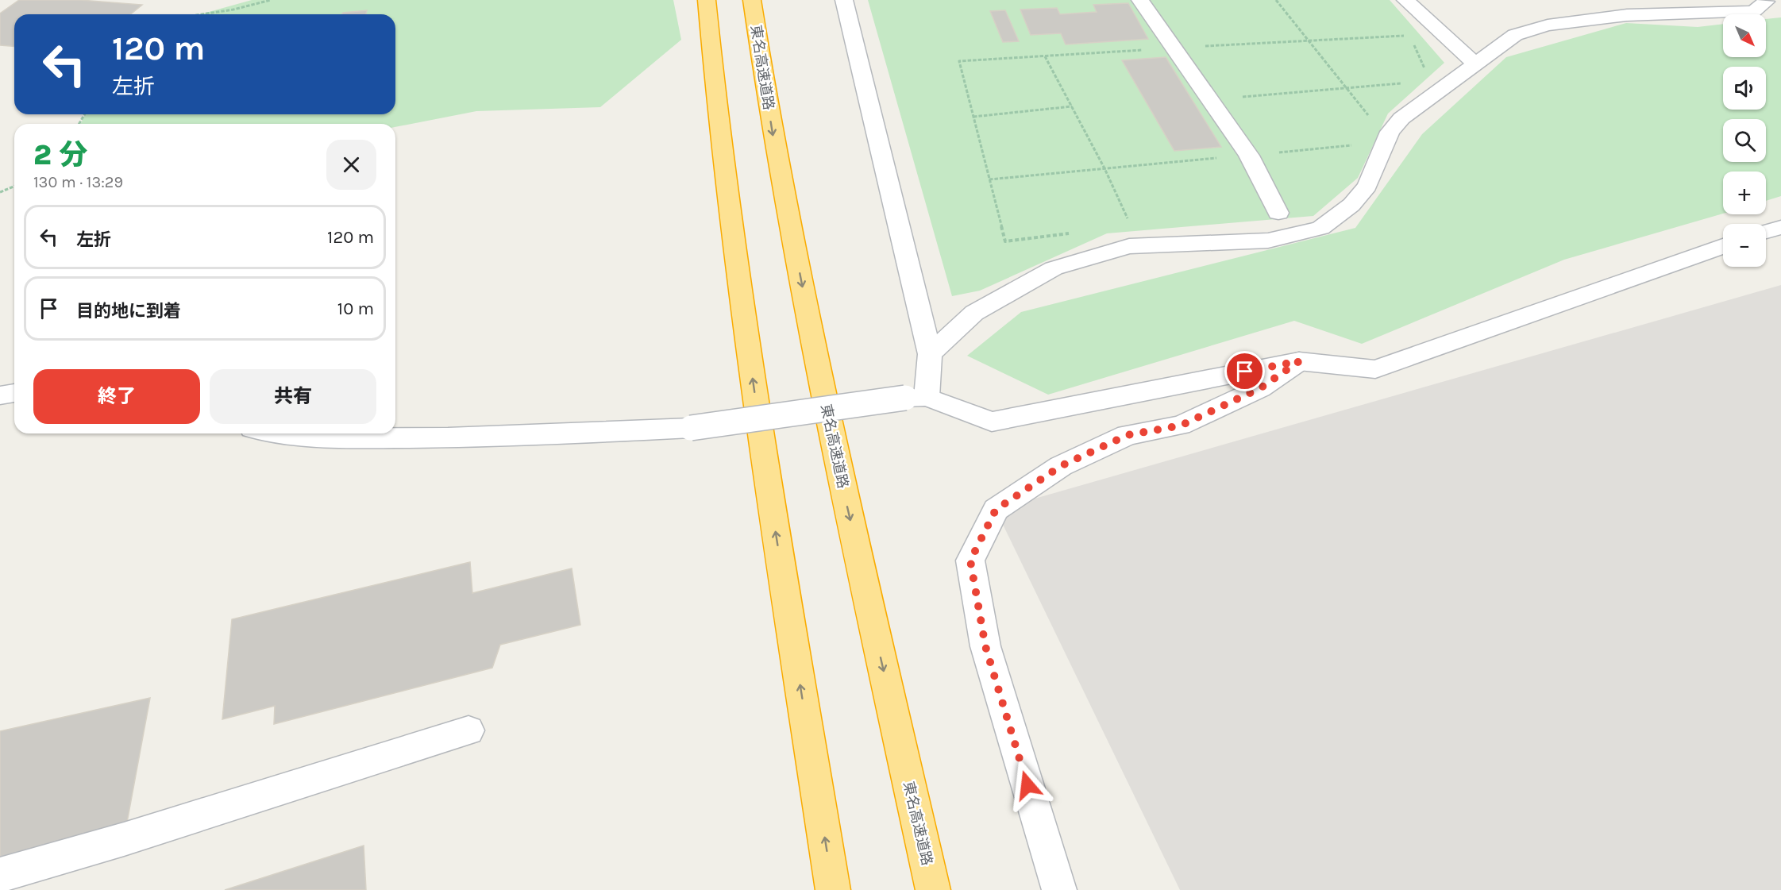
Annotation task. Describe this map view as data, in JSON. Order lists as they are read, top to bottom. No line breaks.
{"streets":{"highway":["東名高速道路"]},"north":"bottom right","page":{"map_buttons":["+","−"],"turn":["120 m","左折"],"heading":["2 分","130 m · 13:29"],"list":[{"name":"左折","value":"120 m"},{"name":"目的地に到着","value":"10 m"}],"buttons":["終了","共有"]}}
